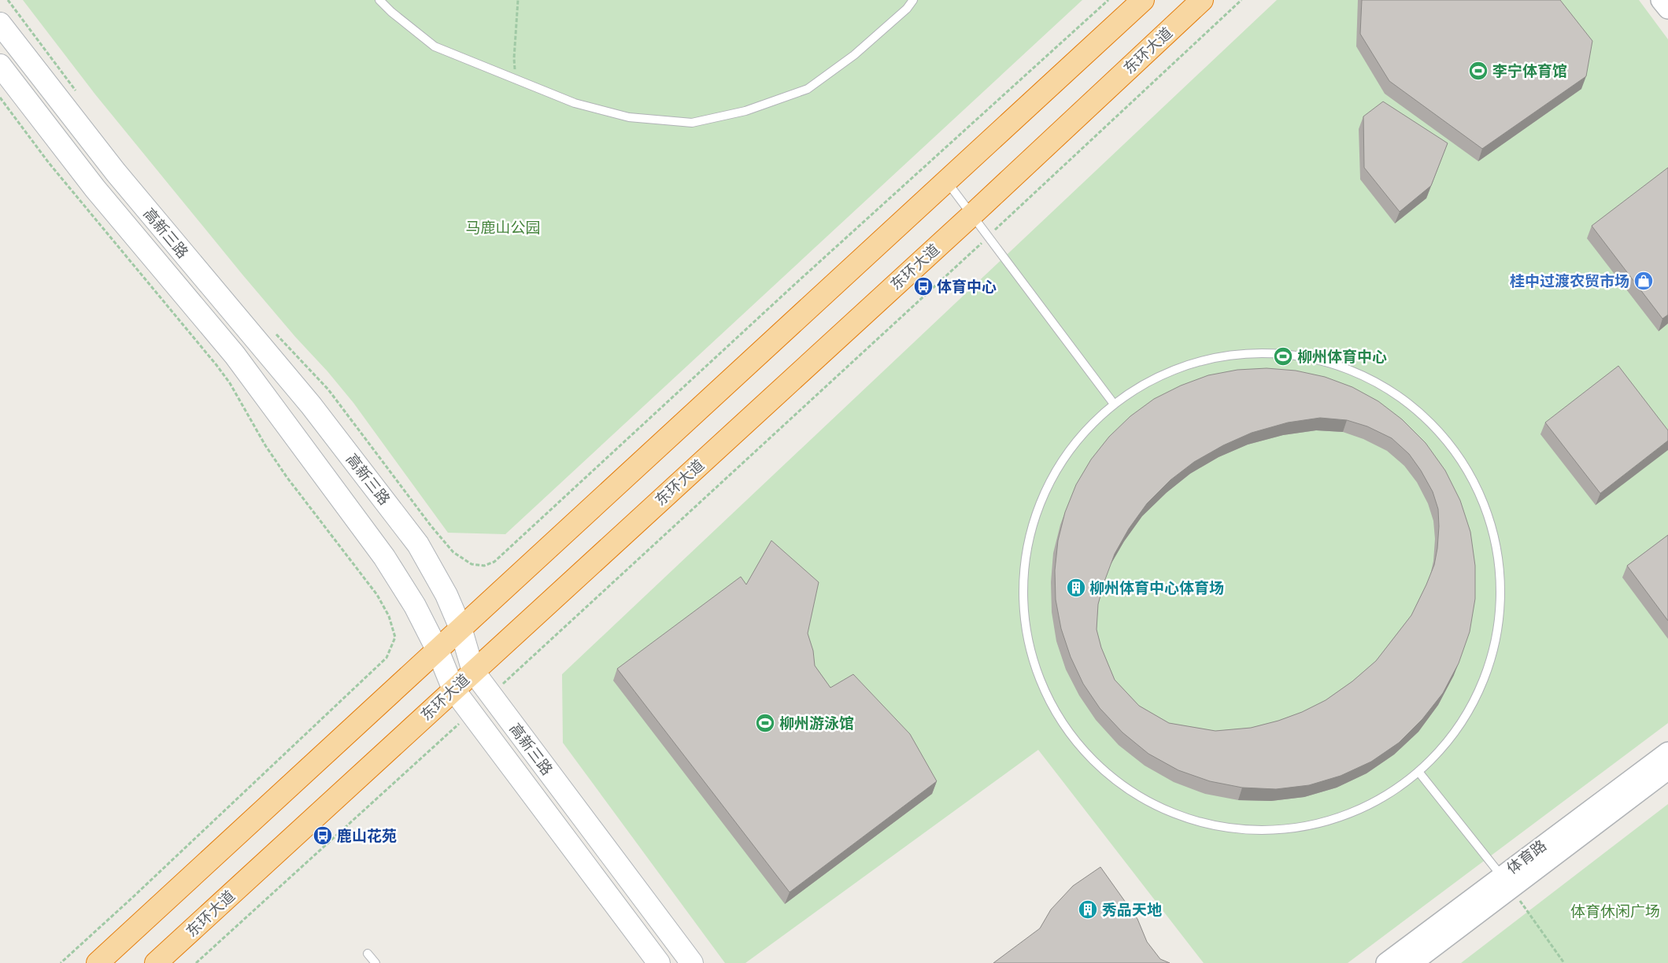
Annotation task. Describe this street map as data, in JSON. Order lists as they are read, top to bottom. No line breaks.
{"streets":{"highway":["东环大道"],"main road":["高新三路"],"street":["体育路"]},"crossings":[["东环大道","高新三路"]],"parks":["马鹿山公园","体育休闲广场"],"places":{"sports":["李宁体育馆","柳州体育中心","柳州游泳馆"],"shop":["桂中过渡农贸市场"],"bus stop":["体育中心","鹿山花苑"],"building":["柳州体育中心体育场","秀品天地"]}}
